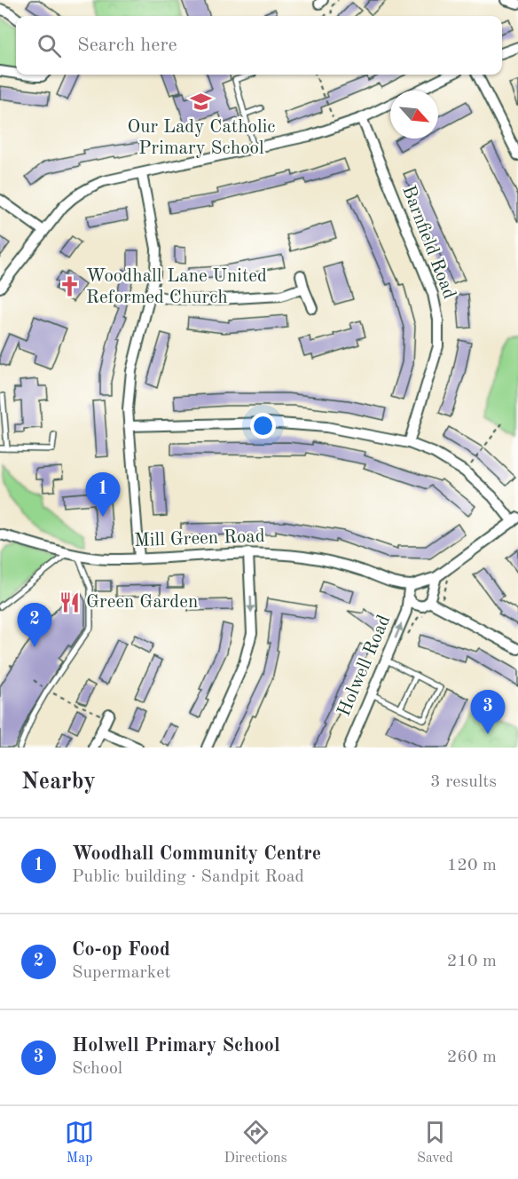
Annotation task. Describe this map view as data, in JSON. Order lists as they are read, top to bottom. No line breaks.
{"streets":{"street":["Barnfield Road","Mill Green Road","Holwell Road"]},"crossings":[["Mill Green Road","Holwell Road"]],"one_way":["Holwell Road"],"places":{"school or university":["Our Lady Catholic Primary School"],"church":["Woodhall Lane United Reformed Church"],"restaurant":["Green Garden"]},"north":"bottom right","page":{"search":"Search here","pins":["1","2","3"],"heading":["Nearby","3 results"],"list":[{"mark":"1","name":"Woodhall Community Centre","note":"Public building · Sandpit Road","value":"120 m"},{"mark":"2","name":"Co-op Food","note":"Supermarket","value":"210 m"},{"mark":"3","name":"Holwell Primary School","note":"School","value":"260 m"}],"nav":["Map","Directions","Saved"]}}
